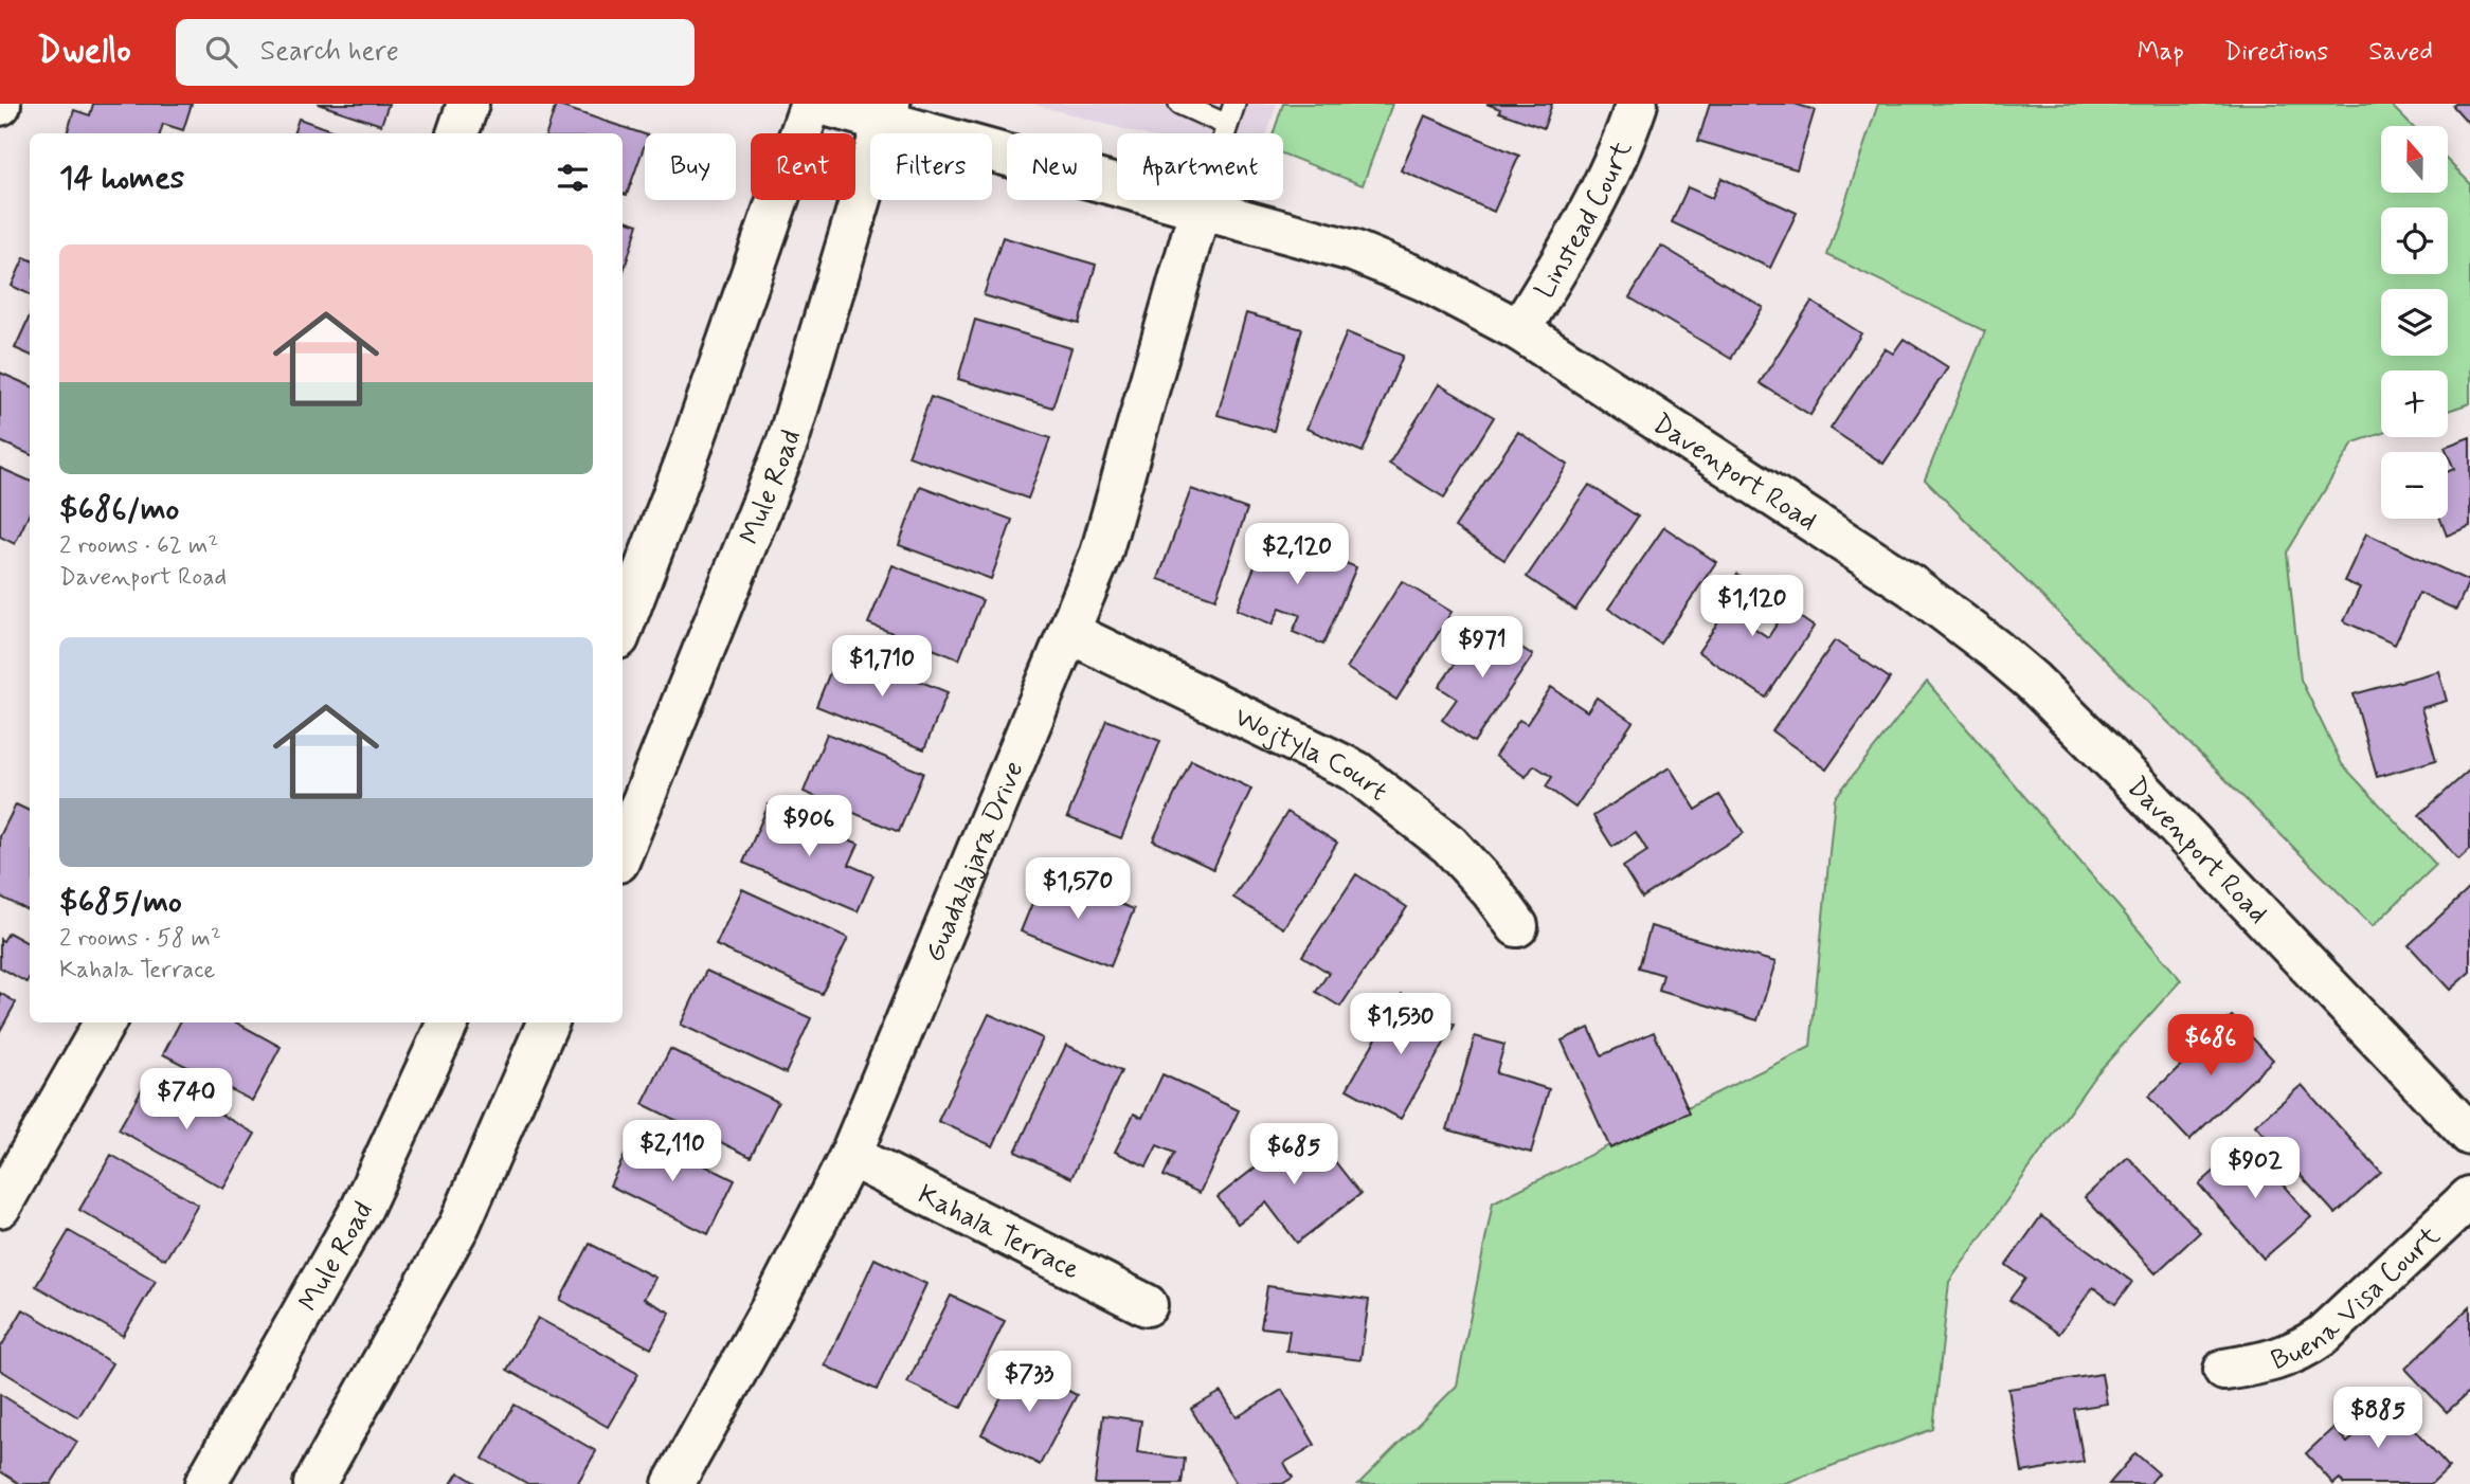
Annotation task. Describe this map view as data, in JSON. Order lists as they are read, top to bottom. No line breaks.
{"streets":{"street":["Linstead Court","Davenport Road","Mule Road","Wojtyla Court","Guadalajara Drive","Kahala Terrace","Buena Visa Court"]},"crossings":[["Linstead Court","Davenport Road"],["Davenport Road","Mule Road"],["Davenport Road","Guadalajara Drive"],["Wojtyla Court","Guadalajara Drive"],["Guadalajara Drive","Kahala Terrace"]],"north":"top","page":{"header":"Dwello","search":"Search here","nav":["Map","Directions","Saved"],"map_buttons":["+","−"],"chip":["Buy","Rent","Filters","New","Apartment"],"heading":"14 homes","list":[{"name":"$686/mo","note":"2 rooms · 62 m² · Davenport Road"},{"name":"$685/mo","note":"2 rooms · 58 m² · Kahala Terrace"}],"price":["$2,120","$1,120","$971","$1,710","$906","$1,570","$1,530","$686","$740","$2,110","$685","$902","$733","$885"]}}
